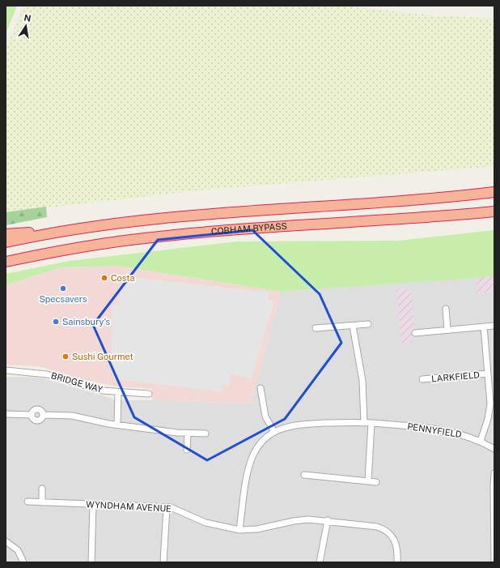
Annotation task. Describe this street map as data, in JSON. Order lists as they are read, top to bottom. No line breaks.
{"streets":{"highway":["COBHAM BYPASS"],"street":["LARKFIELD","BRIDGE WAY","PENNYFIELD","WYNDHAM AVENUE"]},"crossings":[["LARKFIELD","PENNYFIELD"]],"places":["Costa","Specsavers","Sainsbury's","Sushi Gourmet"],"north":"top"}
